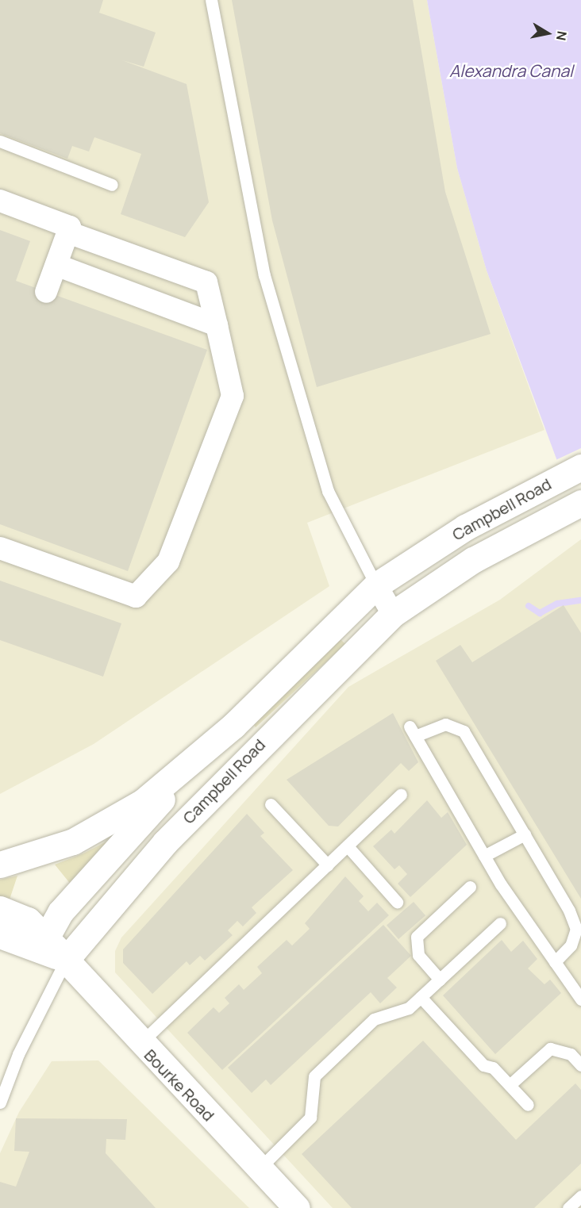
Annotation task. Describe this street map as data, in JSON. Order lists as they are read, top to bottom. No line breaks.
{"streets":{"main road":["Campbell Road","Bourke Road"]},"crossings":[["Campbell Road","Bourke Road"]],"water":["Alexandra Canal"],"north":"right"}
